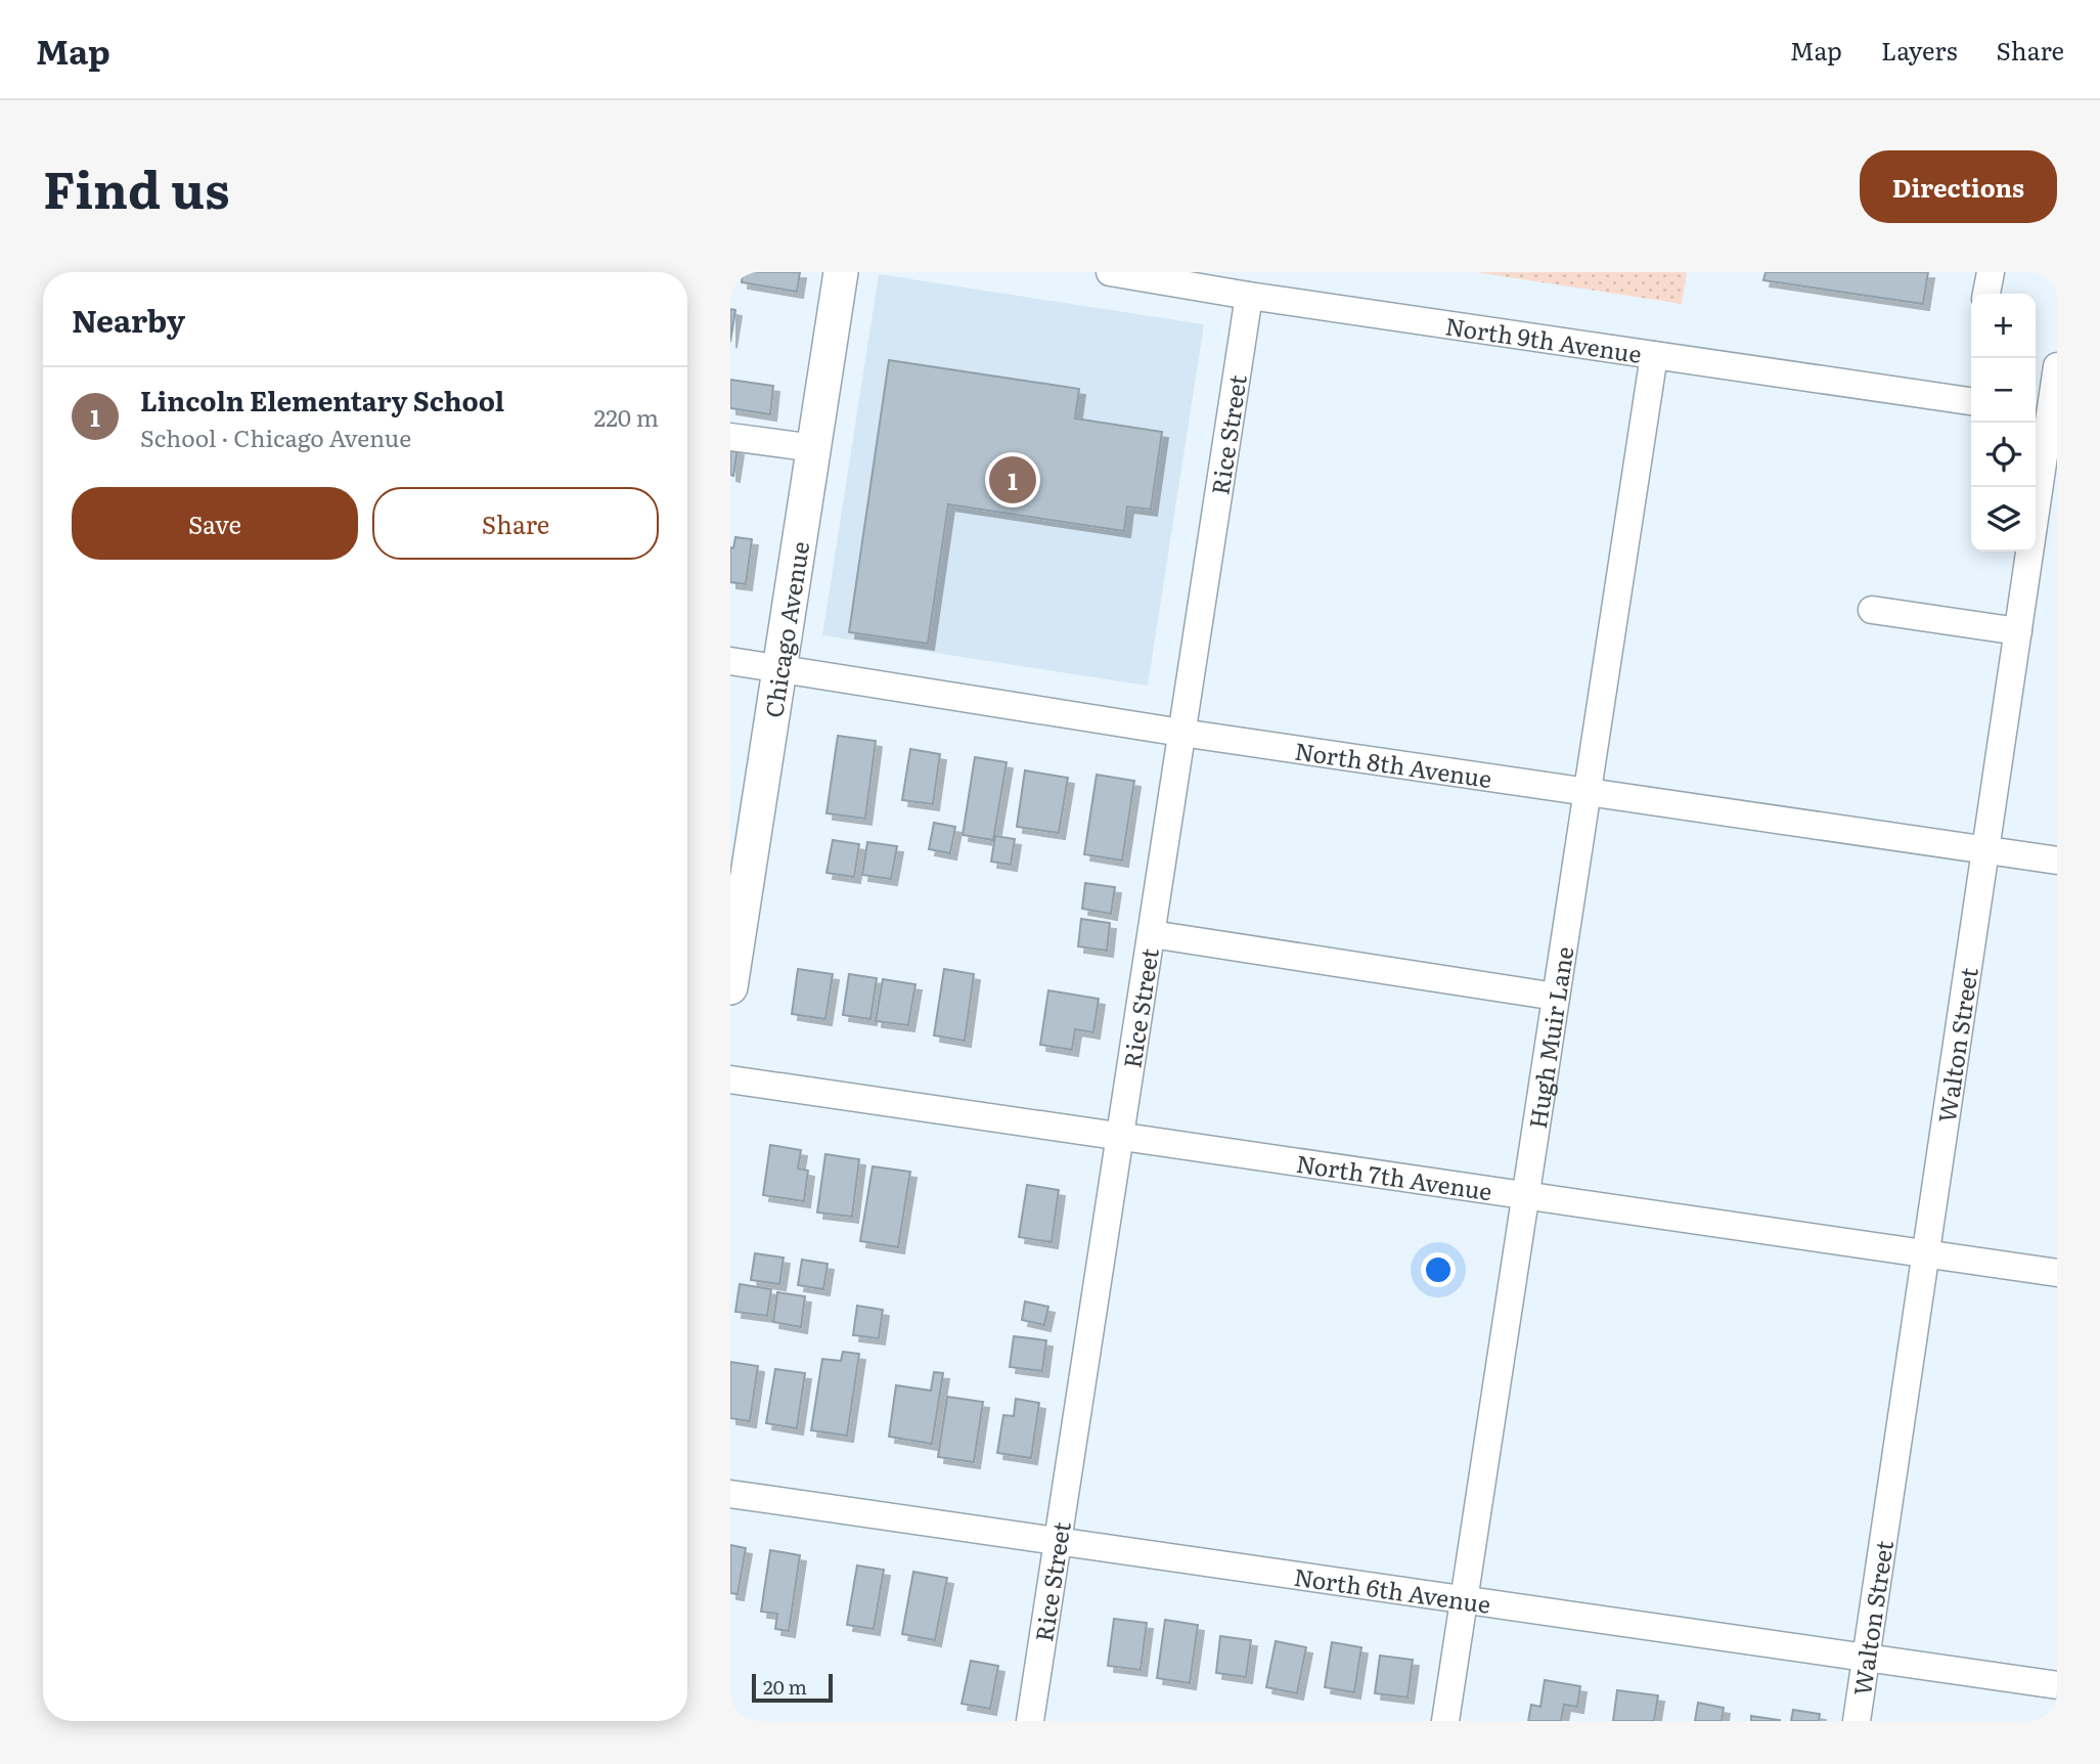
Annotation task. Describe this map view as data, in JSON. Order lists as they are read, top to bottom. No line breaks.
{"streets":{"main road":["Chicago Avenue"],"street":["North 9th Avenue","Rice Street","North 8th Avenue","Hugh Muir Lane","Walton Street","North 7th Avenue","North 6th Avenue"]},"crossings":[["North 9th Avenue","Rice Street"],["North 9th Avenue","Hugh Muir Lane"],["Rice Street","North 8th Avenue"],["Rice Street","North 7th Avenue"],["Rice Street","North 6th Avenue"],["Chicago Avenue","North 8th Avenue"],["North 8th Avenue","Hugh Muir Lane"],["North 8th Avenue","Walton Street"],["Hugh Muir Lane","North 7th Avenue"],["Hugh Muir Lane","North 6th Avenue"],["Walton Street","North 7th Avenue"],["Walton Street","North 6th Avenue"]],"scale_bar":"20 m","page":{"header":"Map","nav":["Map","Layers","Share"],"title":"Find us","buttons":["Directions",["Save","Share"]],"heading":"Nearby","map_buttons":["+","−"],"list":[{"mark":"1","name":"Lincoln Elementary School","note":"School · Chicago Avenue","value":"220 m"}],"pins":"1","scale":"20 m"}}
